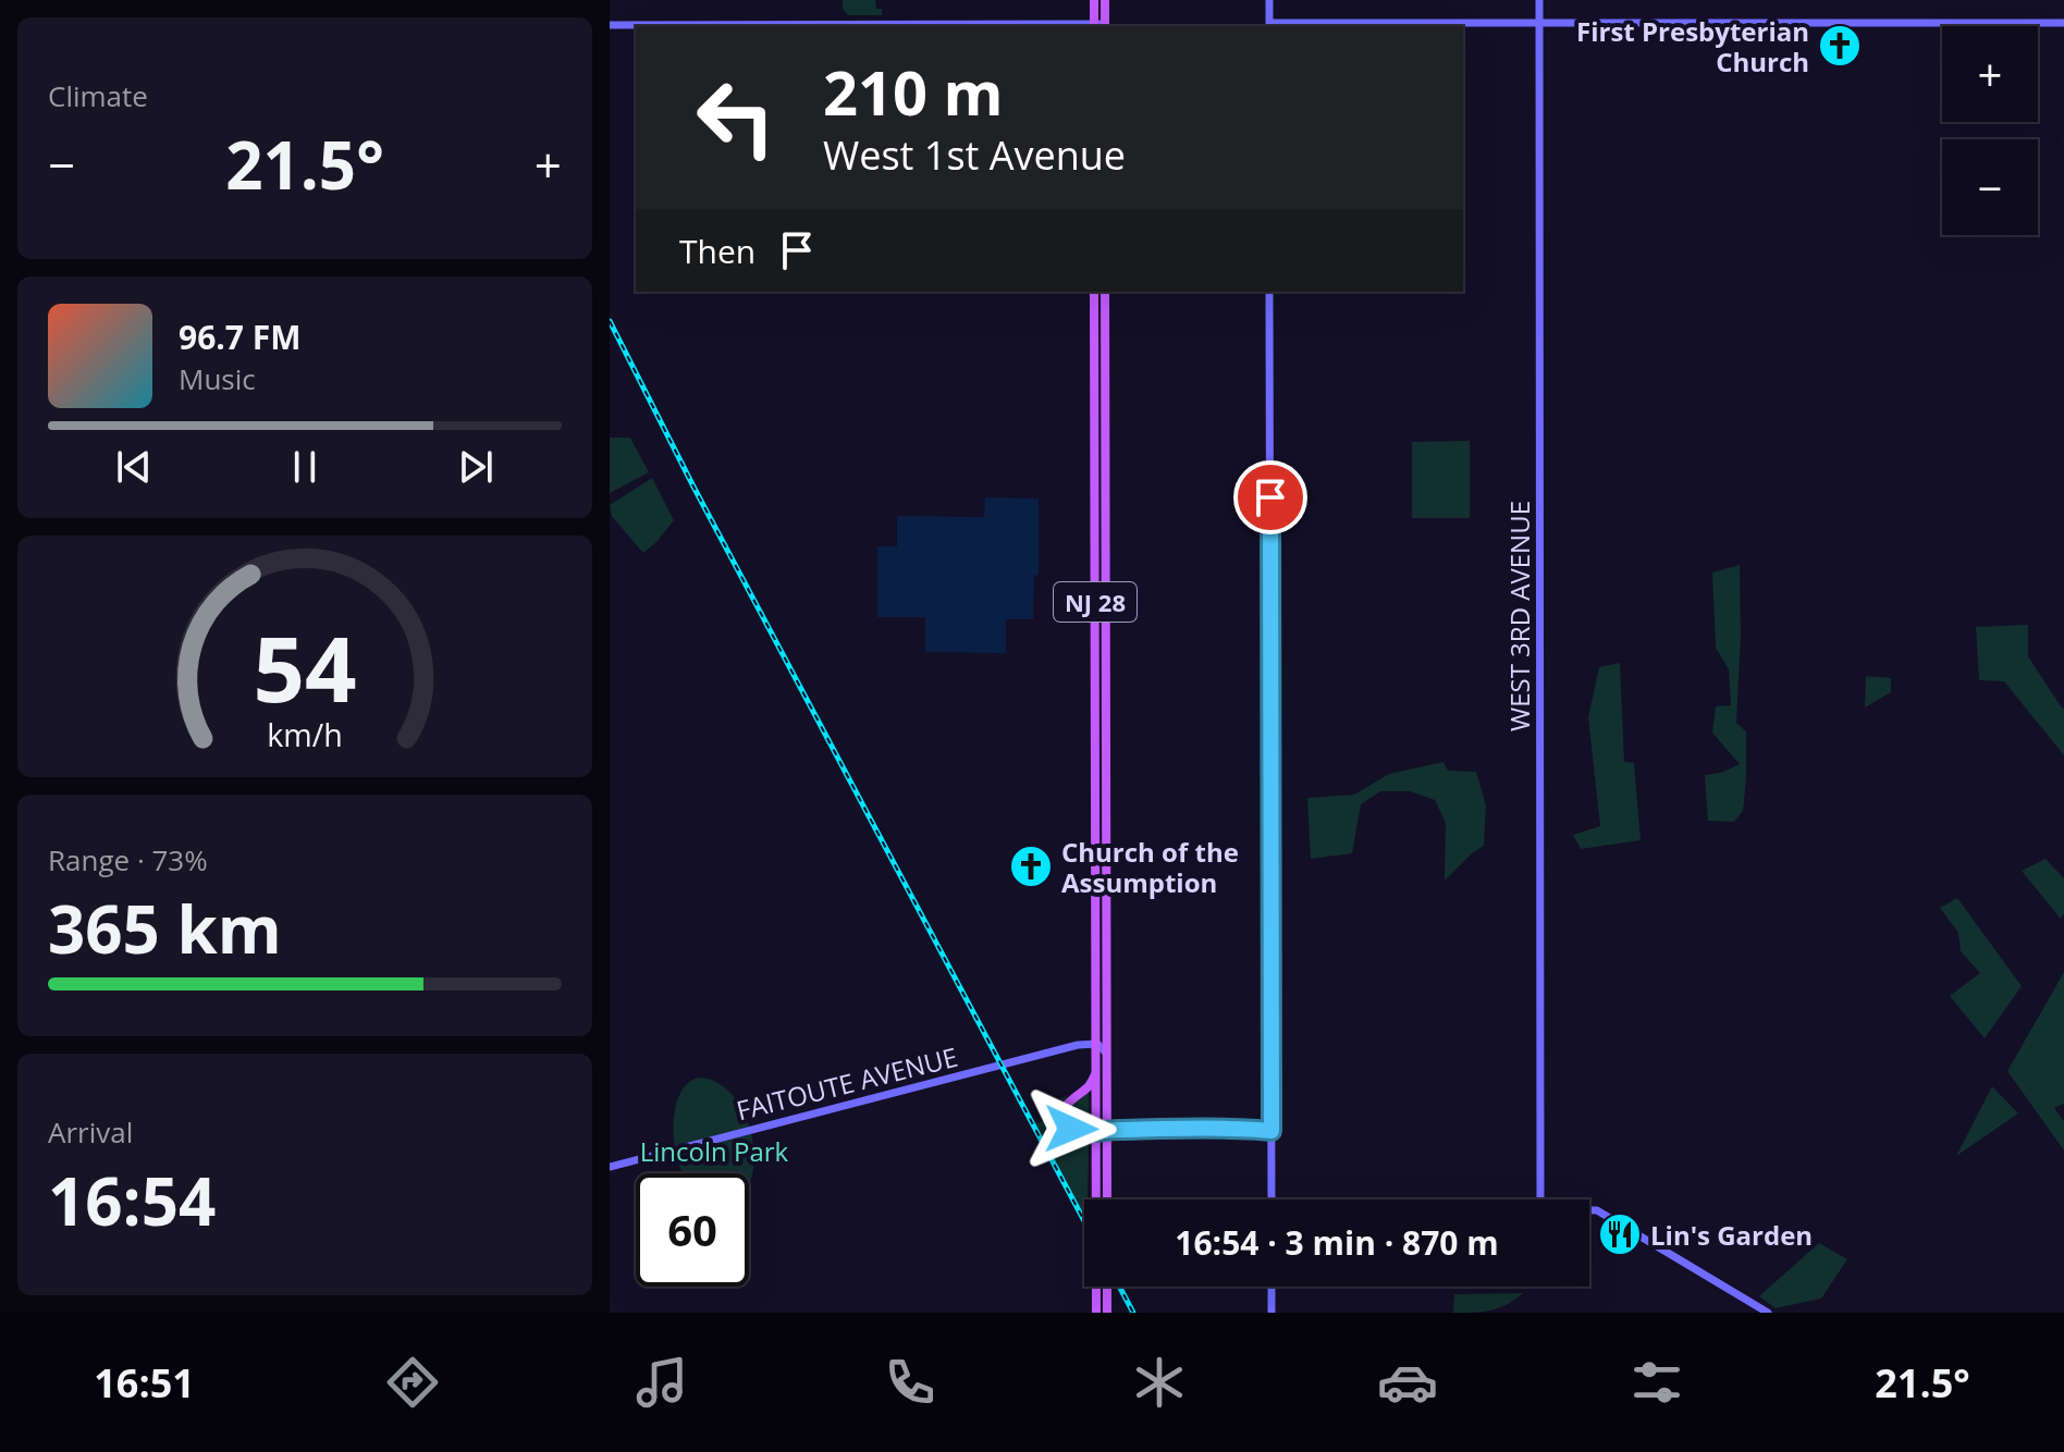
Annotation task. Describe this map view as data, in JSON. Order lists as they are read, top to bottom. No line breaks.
{"streets":{"main road":["NJ 28"],"street":["WEST 3RD AVENUE","FAITOUTE AVENUE"]},"crossings":[["NJ 28","FAITOUTE AVENUE"]],"parks":["Lincoln Park"],"places":{"church":["First Presbyterian Church","Church of the Assumption"],"restaurant":["Lin's Garden"]},"page":{"tile":["Climate",["Range · 73%","365 km"],["Arrival","16:54"]],"map_buttons":["+","−"],"turn":["210 m","West 1st Avenue"],"heat":["−","21.5°","+"],"then":"Then","song":["96.7 FM","Music"],"limit":"60","trip":"16:54 · 3 min · 870 m","tabs":["16:51","21.5°"],"gauge":["54","km/h"]}}
